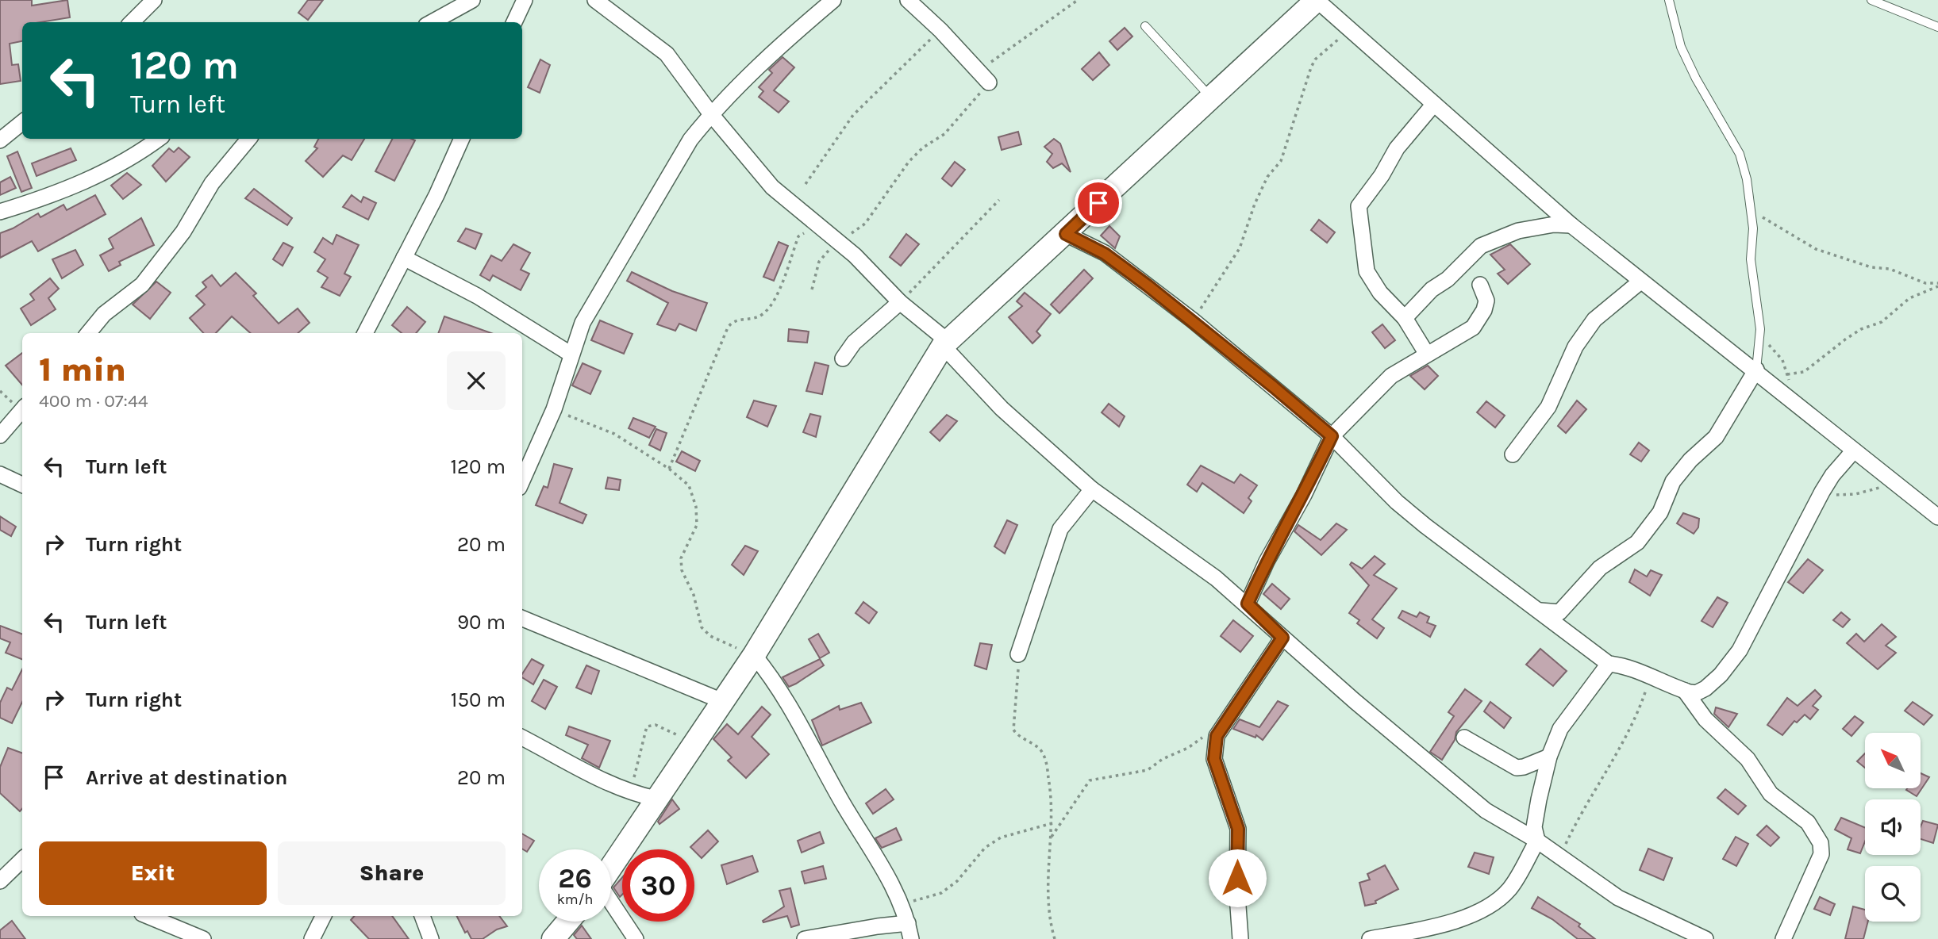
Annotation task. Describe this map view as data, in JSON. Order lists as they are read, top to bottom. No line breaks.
{"north":"top left","page":{"turn":["120 m","Turn left"],"heading":["1 min","400 m · 07:44"],"list":[{"name":"Turn left","value":"120 m"},{"name":"Turn right","value":"20 m"},{"name":"Turn left","value":"90 m"},{"name":"Turn right","value":"150 m"},{"name":"Arrive at destination","value":"20 m"}],"buttons":["Exit","Share"],"speed":"26 km/h","limit":"30"}}
